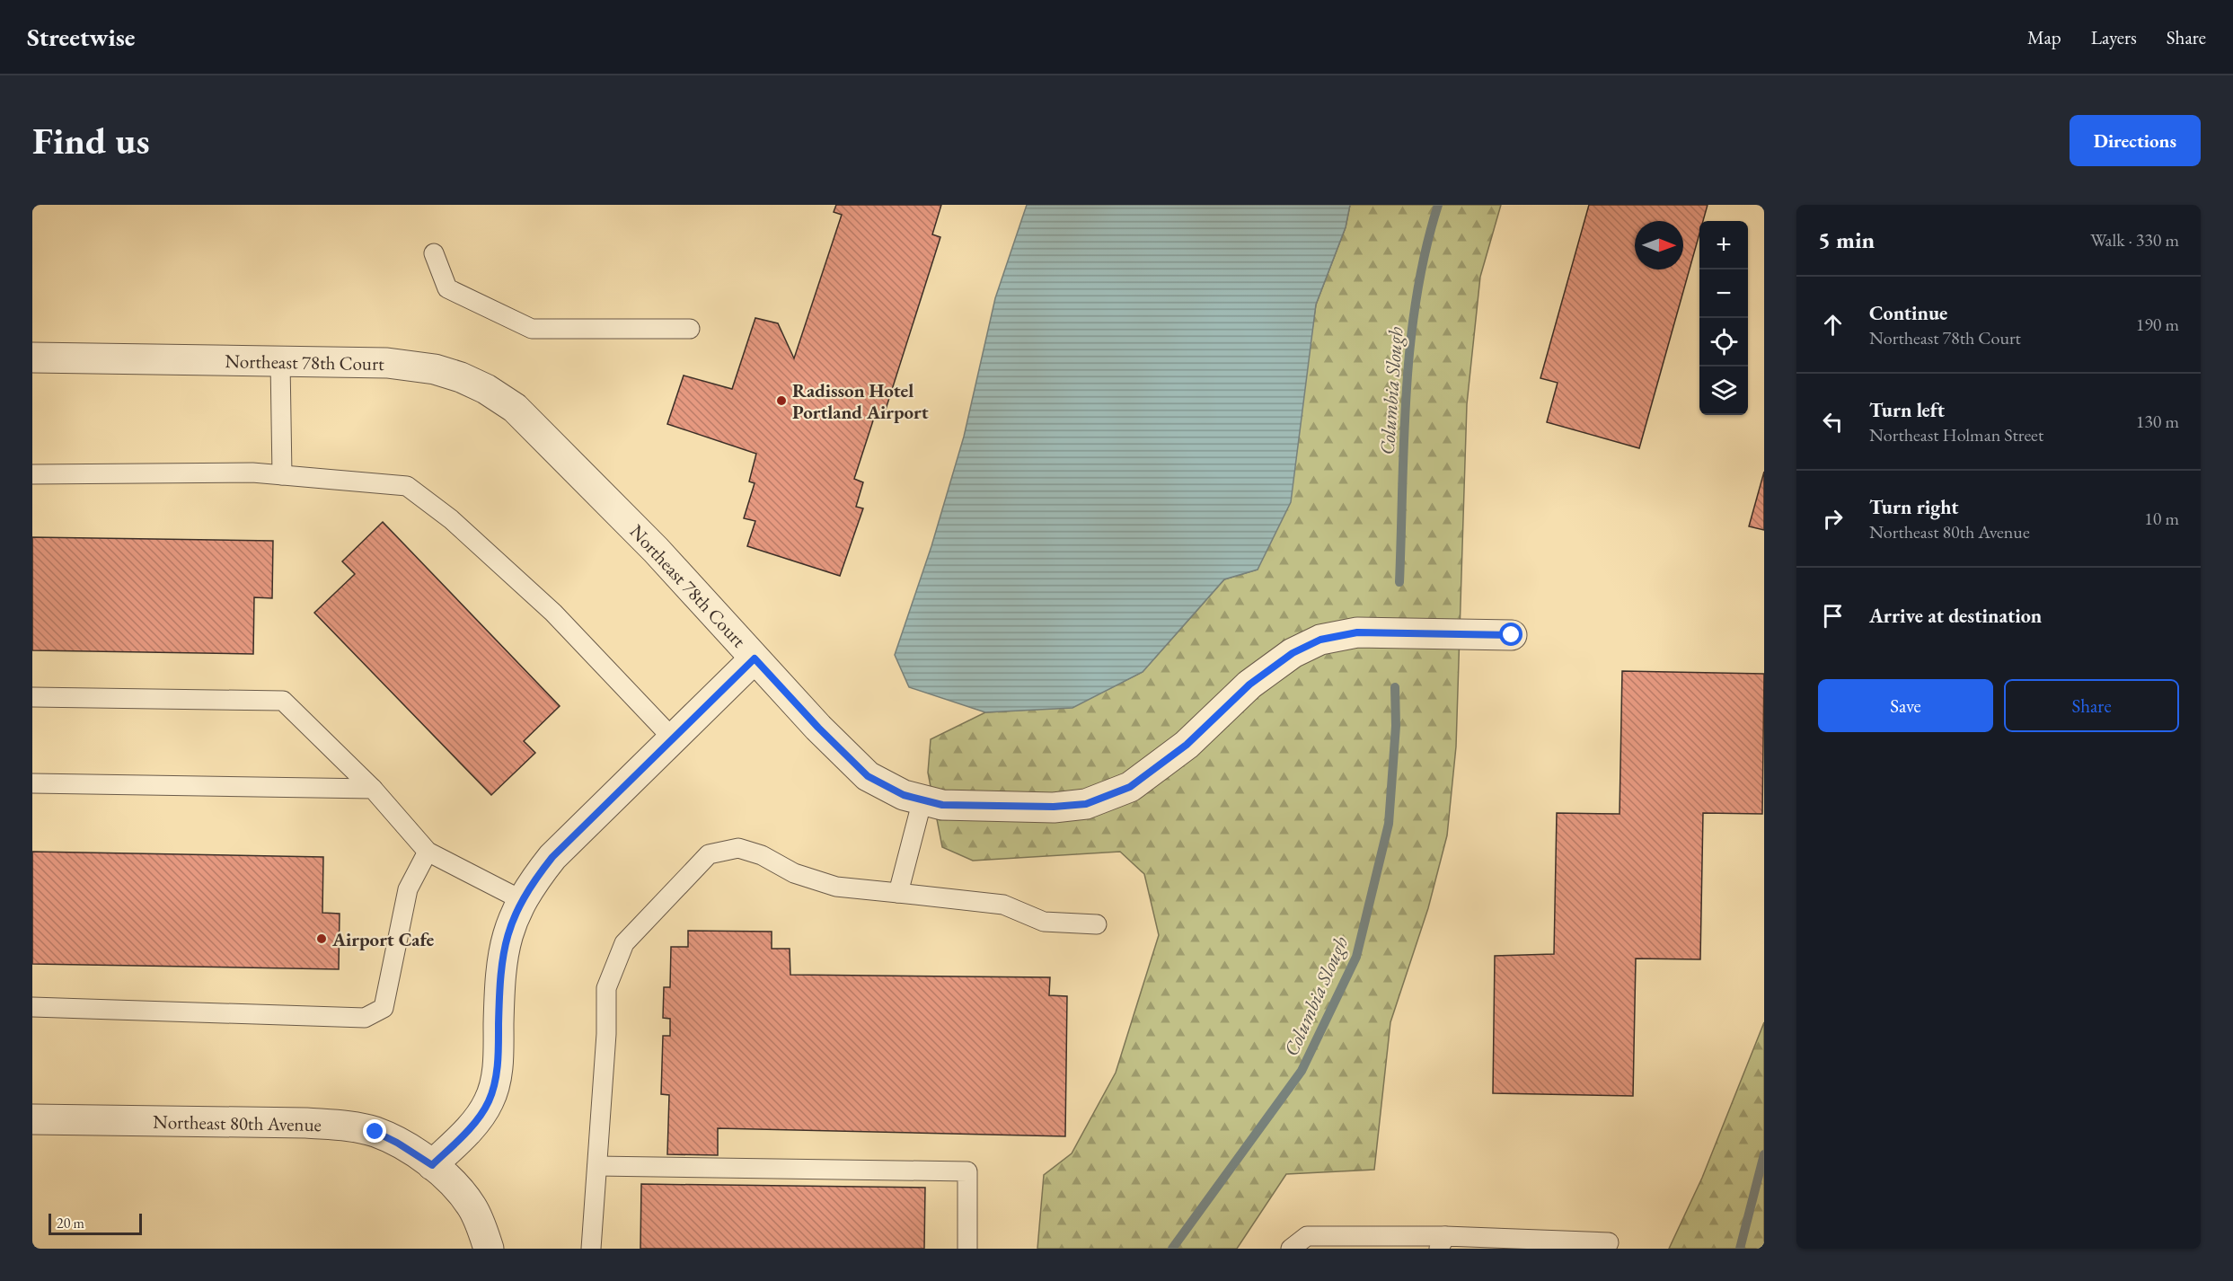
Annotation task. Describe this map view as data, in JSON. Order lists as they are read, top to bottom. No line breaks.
{"streets":{"street":["Northeast 78th Court","Northeast 80th Avenue"]},"water":["Columbia Slough"],"places":["Radisson Hotel Portland Airport","Airport Cafe"],"scale_bar":"20 m","north":"right","page":{"header":"Streetwise","nav":["Map","Layers","Share"],"buttons":["Directions",["Save","Share"]],"title":"Find us","heading":["5 min","Walk · 330 m"],"map_buttons":["+","−"],"list":[["Continue","Northeast 78th Court","190 m"],["Turn left","Northeast Holman Street","130 m"],["Turn right","Northeast 80th Avenue","10 m"],"Arrive at destination"],"scale":"20 m"}}
